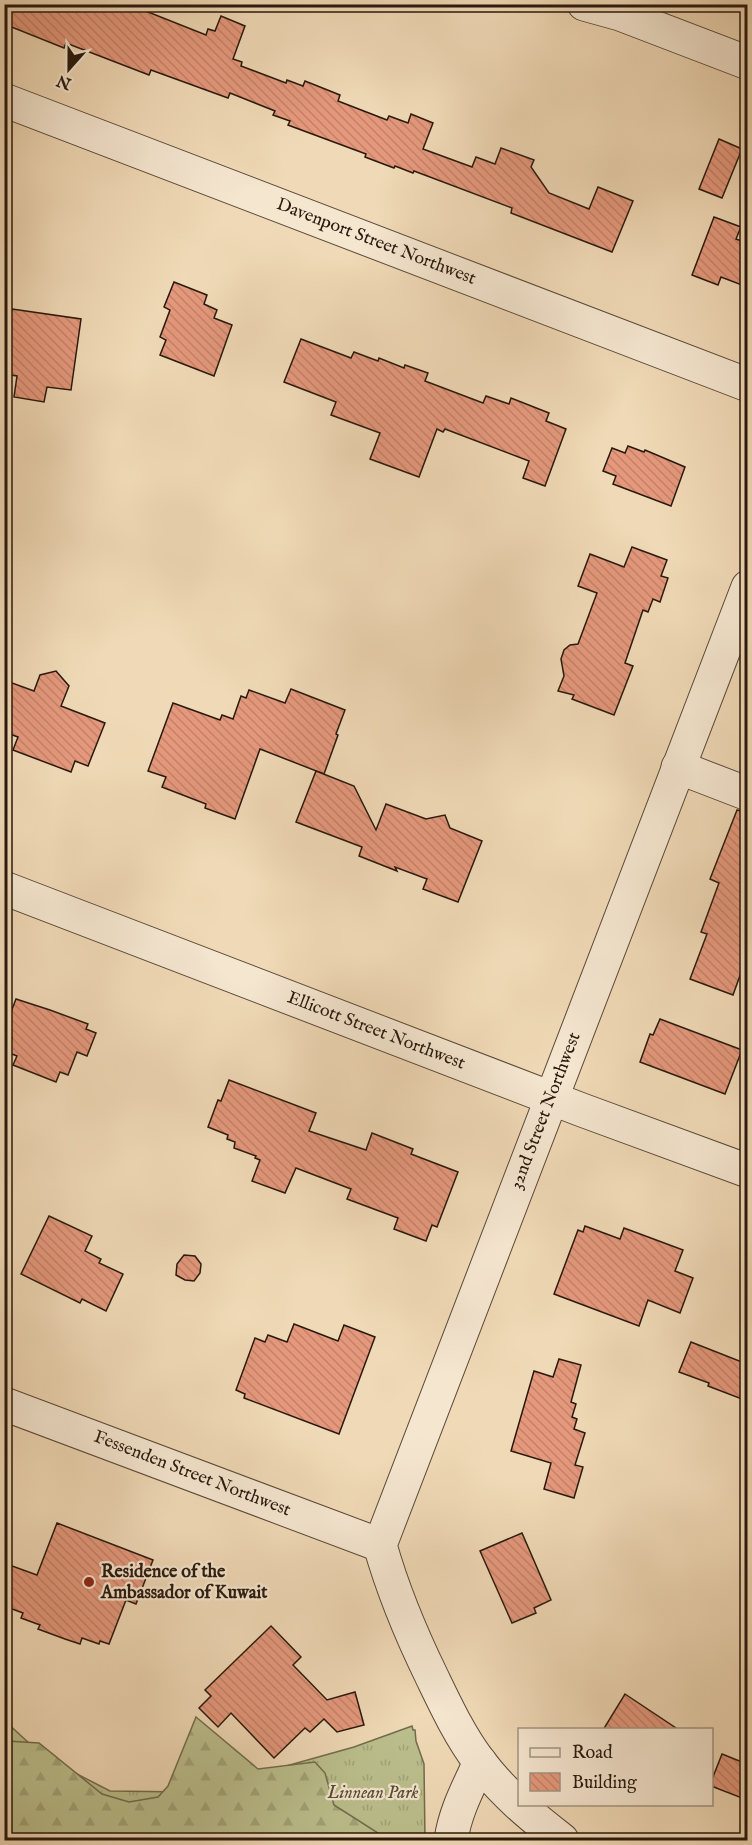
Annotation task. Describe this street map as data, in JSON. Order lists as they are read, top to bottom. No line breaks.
{"streets":{"street":["Davenport Street Northwest","Ellicott Street Northwest","32nd Street Northwest","Fessenden Street Northwest"]},"crossings":[["Ellicott Street Northwest","32nd Street Northwest"],["32nd Street Northwest","Fessenden Street Northwest"]],"parks":["Linnean Park"],"places":["Residence of the Ambassador of Kuwait"],"legend":["Road","Building"],"north":"bottom"}
